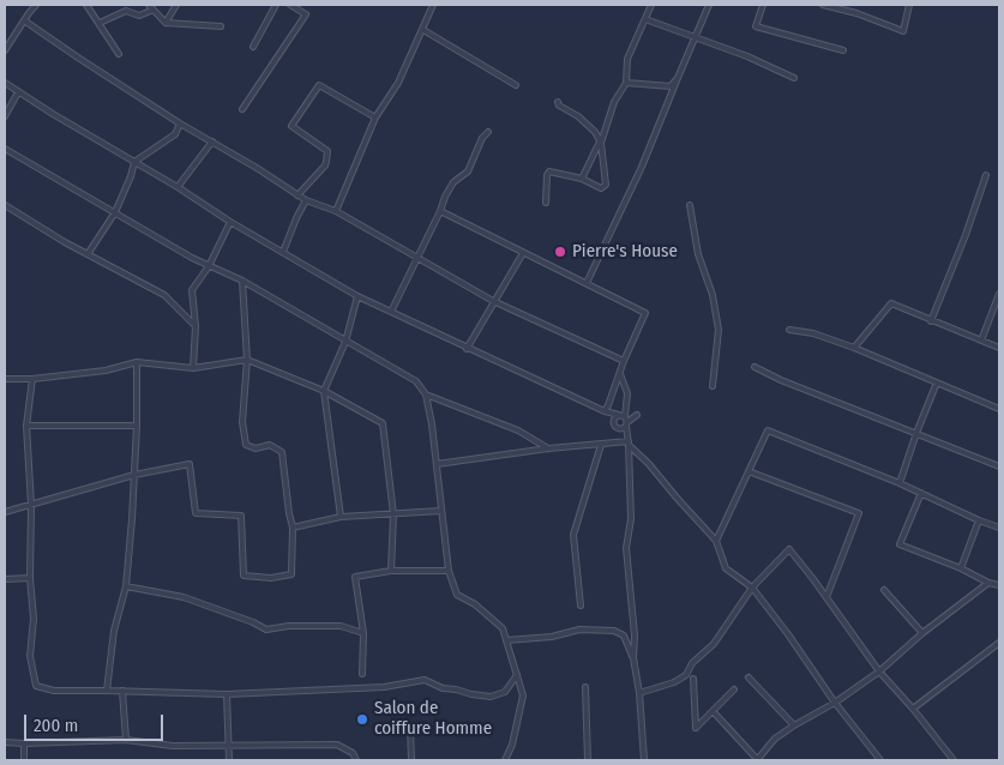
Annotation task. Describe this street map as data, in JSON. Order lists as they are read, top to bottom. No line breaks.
{"places":["Pierre's House","Salon de coiffure Homme"],"scale_bar":"200 m"}
